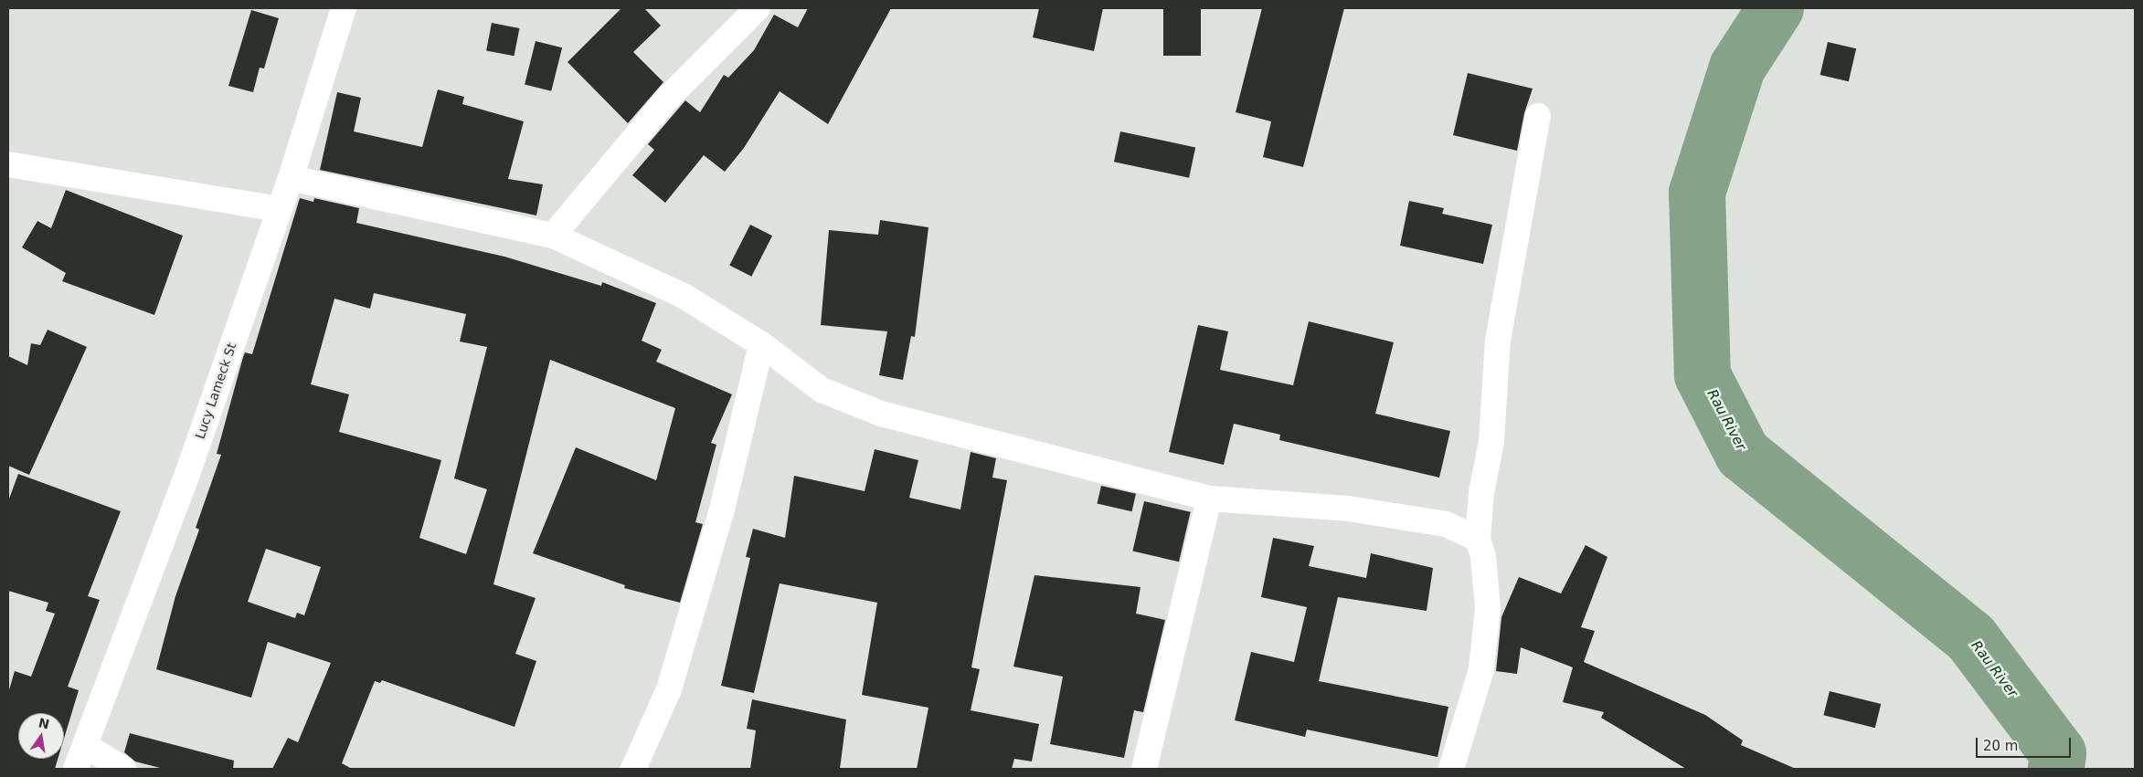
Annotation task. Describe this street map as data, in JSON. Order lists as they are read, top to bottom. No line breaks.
{"streets":{"street":["Lucy Lameck St"]},"water":["Rau River"],"scale_bar":"20 m","north":"top"}
